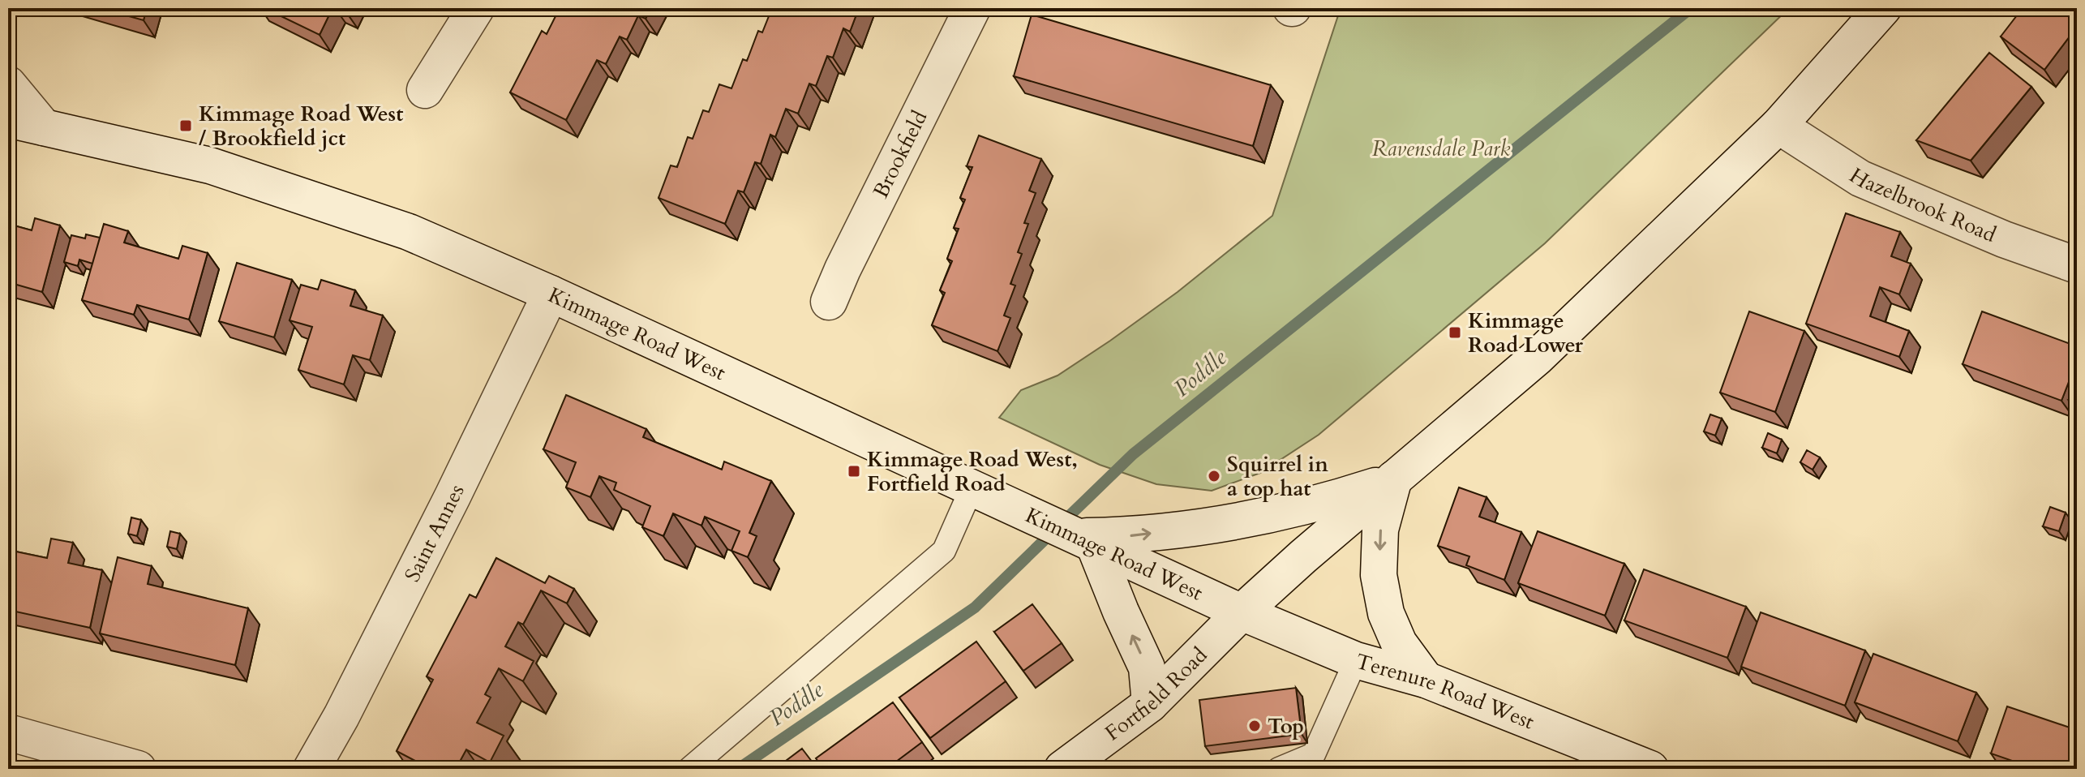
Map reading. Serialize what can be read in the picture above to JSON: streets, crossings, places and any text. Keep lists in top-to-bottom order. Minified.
{"streets":{"main road":["Brookfield","Hazelbrook Road","Kimmage Road West","Saint Annes","Terenure Road West","Fortfield Road"]},"crossings":[["Kimmage Road West","Saint Annes"],["Kimmage Road West","Terenure Road West"],["Kimmage Road West","Fortfield Road"],["Terenure Road West","Fortfield Road"]],"water":["Poddle"],"parks":["Ravensdale Park"],"places":{"transit":["Kimmage Road West / Brookfield jct","Kimmage Road Lower","Kimmage Road West, Fortfield Road"],"other":["Squirrel in a top hat","Top"]}}
